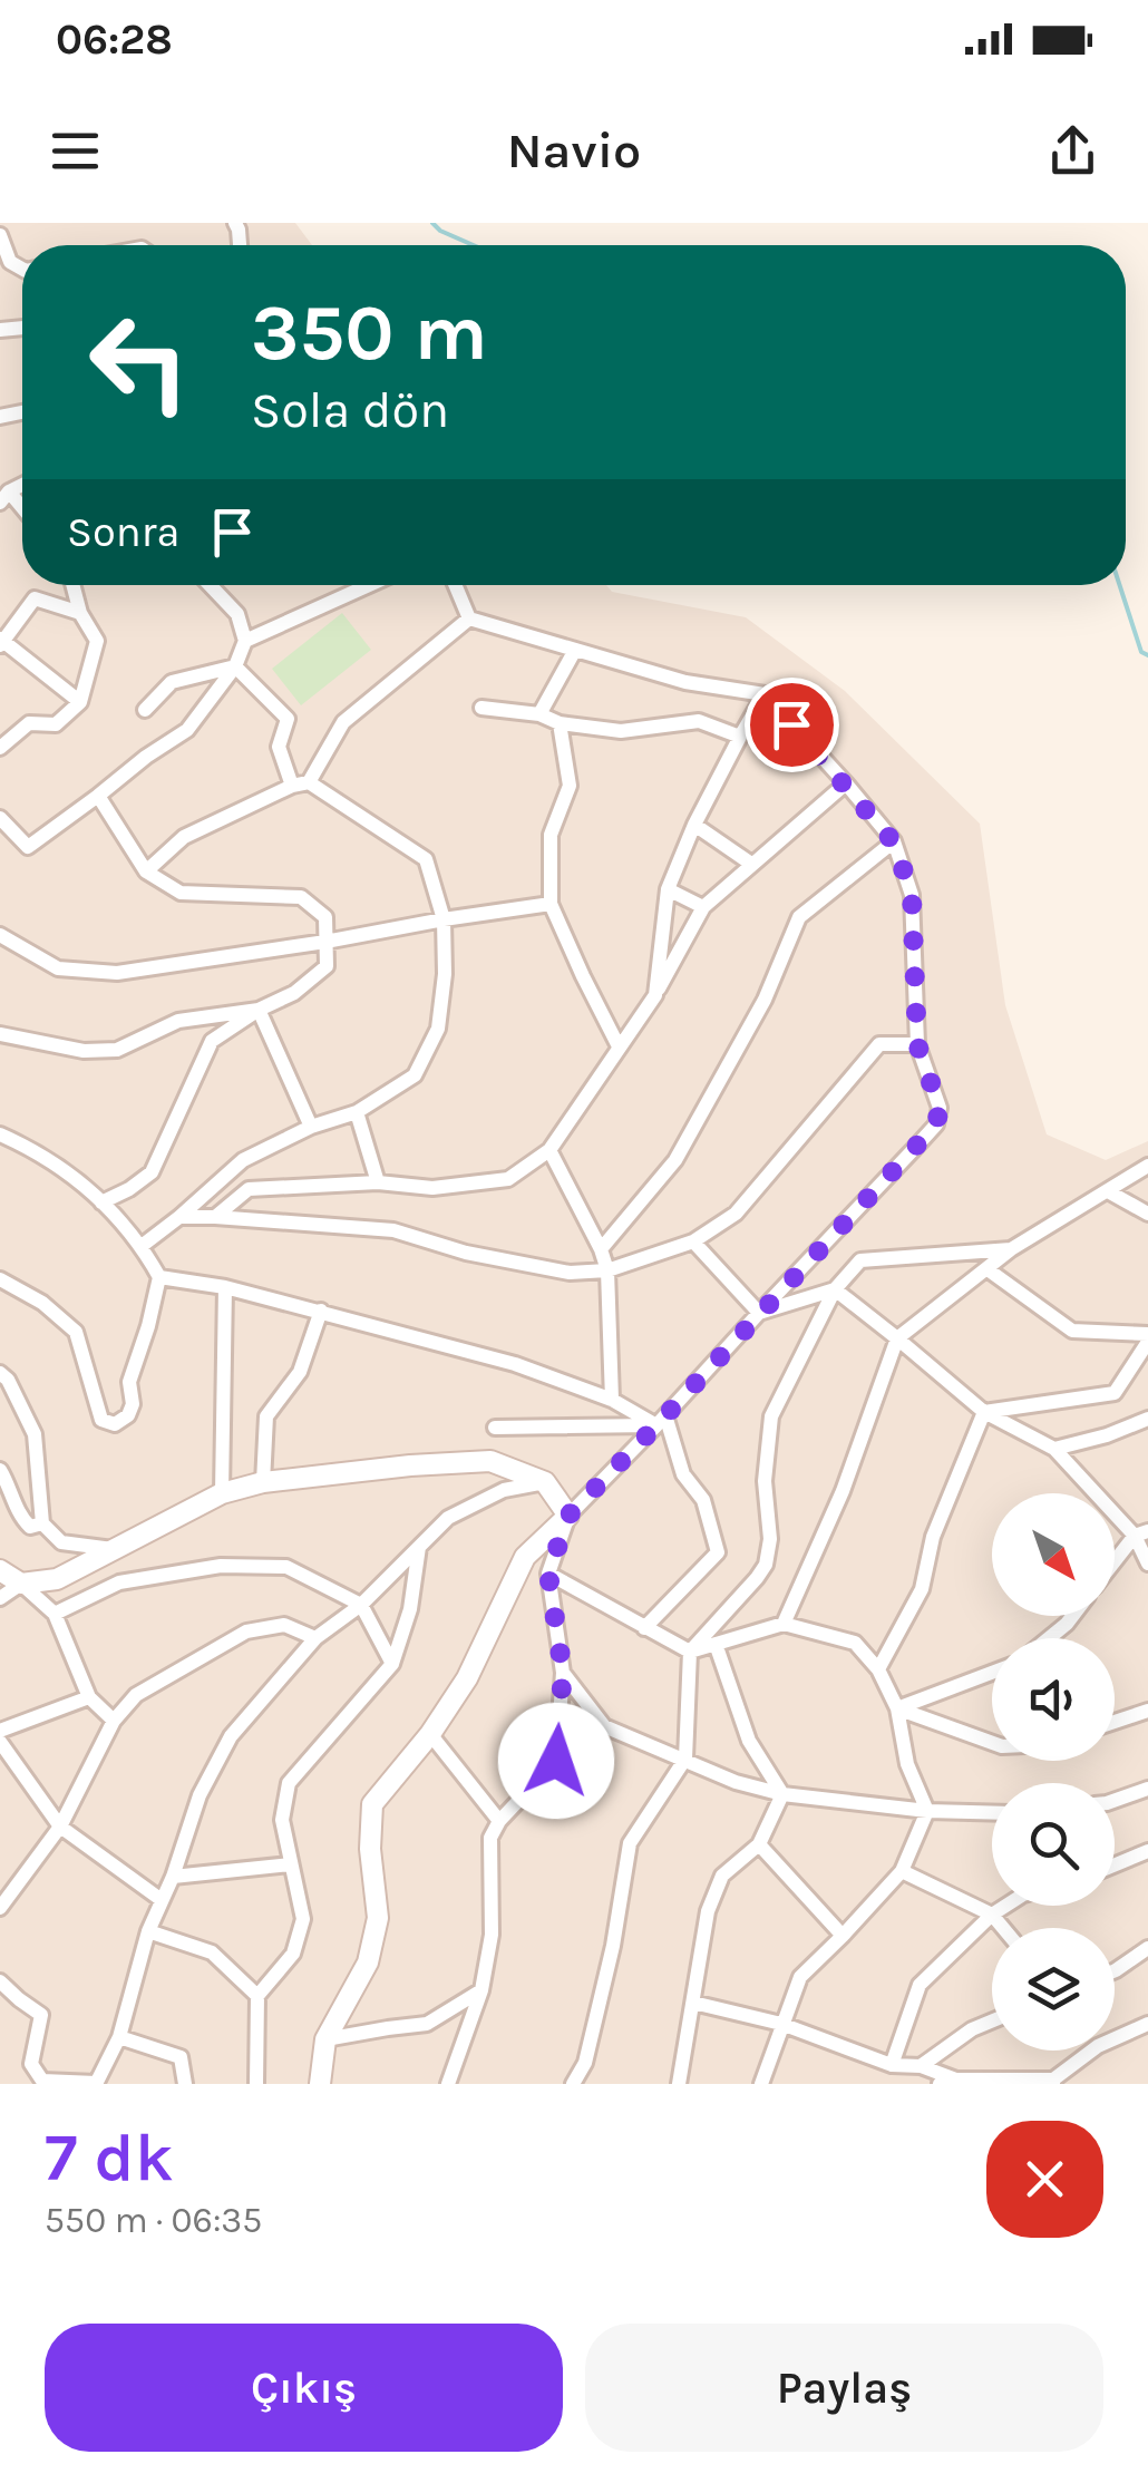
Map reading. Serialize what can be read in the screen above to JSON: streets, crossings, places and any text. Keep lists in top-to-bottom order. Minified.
{"north":"bottom right","page":{"status":"06:28","header":"Navio","turn":["350 m","Sola dön"],"then":"Sonra","heading":["7 dk","550 m · 06:35"],"buttons":["Çıkış","Paylaş"]}}
